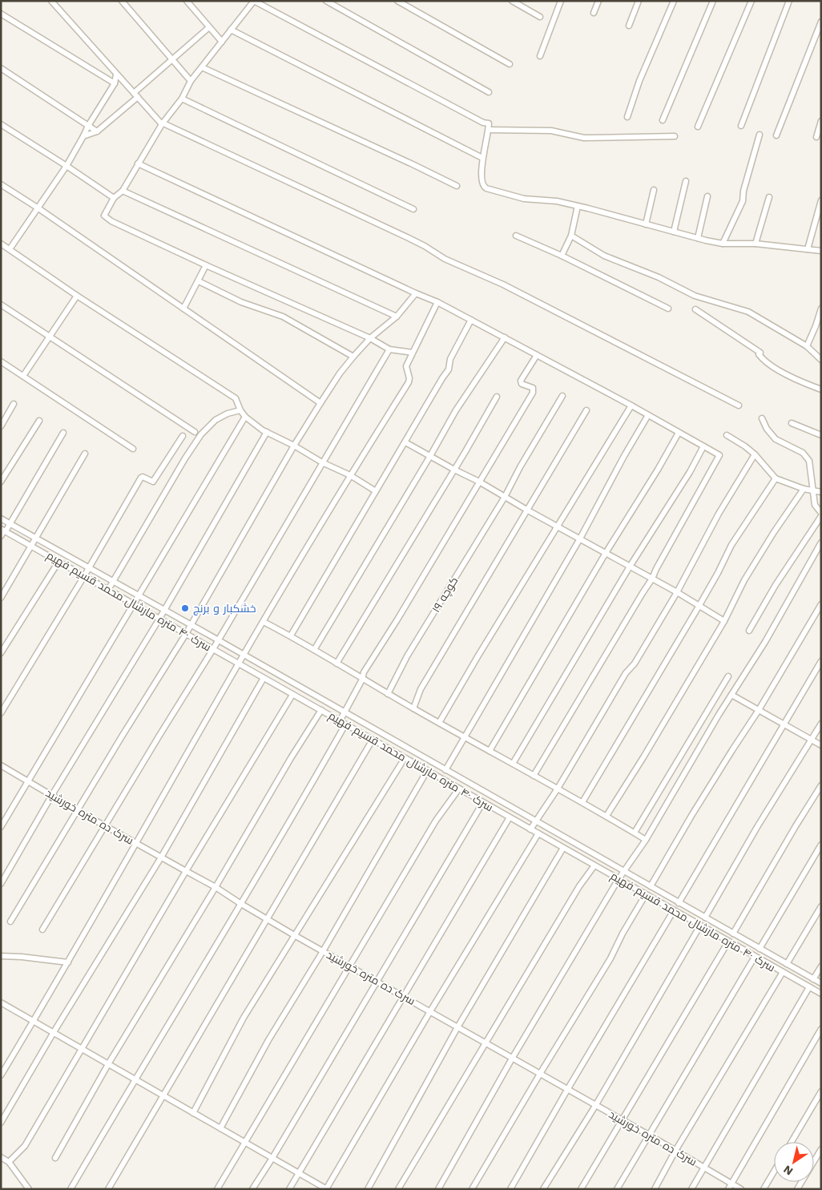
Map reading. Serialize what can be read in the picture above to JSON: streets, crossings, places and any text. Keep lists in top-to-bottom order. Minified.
{"streets":{"street":["کوچه ۱۹","سرک ۴۰ متره مارشال محمد قسیم فهیم","سرک ده متره خورشید"]},"places":["خشکبار و برنج"],"north":"bottom left"}
